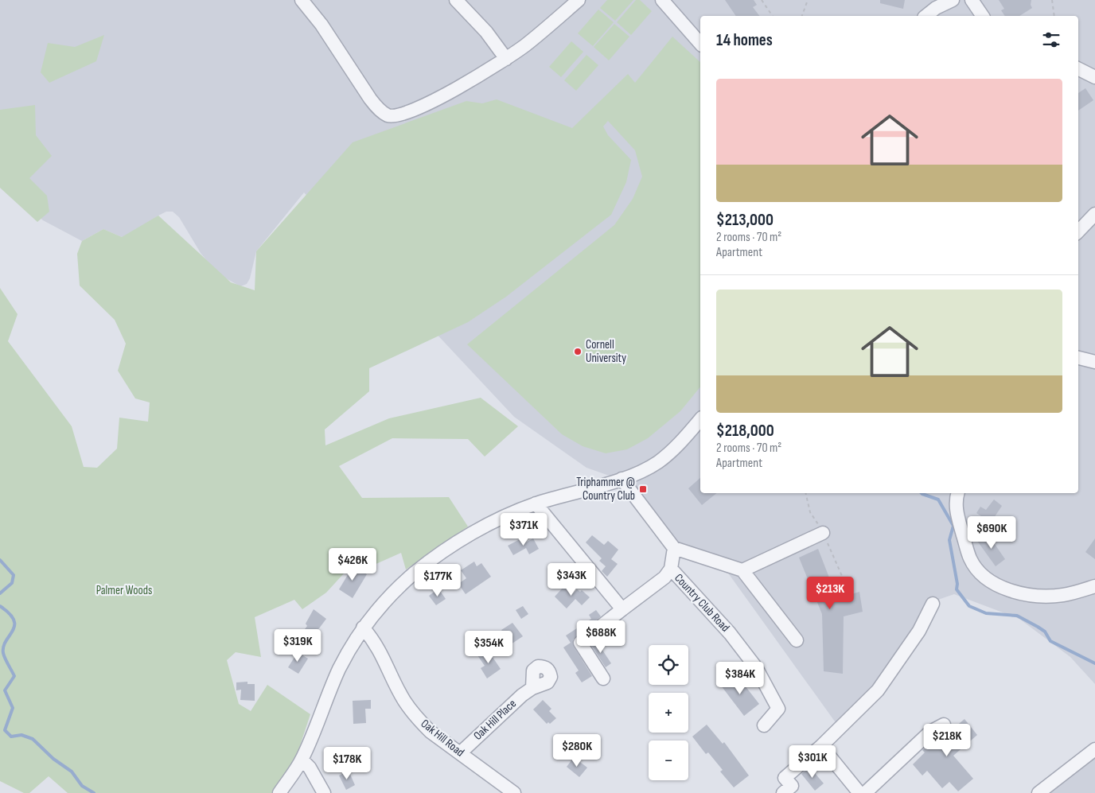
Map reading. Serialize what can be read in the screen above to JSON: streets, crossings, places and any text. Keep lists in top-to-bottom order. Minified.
{"streets":{"street":["Country Club Road","Oak Hill Place","Oak Hill Road"]},"crossings":[["Oak Hill Place","Oak Hill Road"]],"parks":["Palmer Woods"],"places":{"other":["Cornell University"],"transit":["Triphammer @ Country Club"]},"page":{"heading":"14 homes","list":[{"name":"$213,000","note":"2 rooms · 70 m² · Apartment"},{"name":"$218,000","note":"2 rooms · 70 m² · Apartment"}],"price":["$371K","$690K","$426K","$343K","$177K","$213K","$688K","$319K","$354K","$384K","$218K","$280K","$301K","$178K"],"map_buttons":["+","−"]}}
